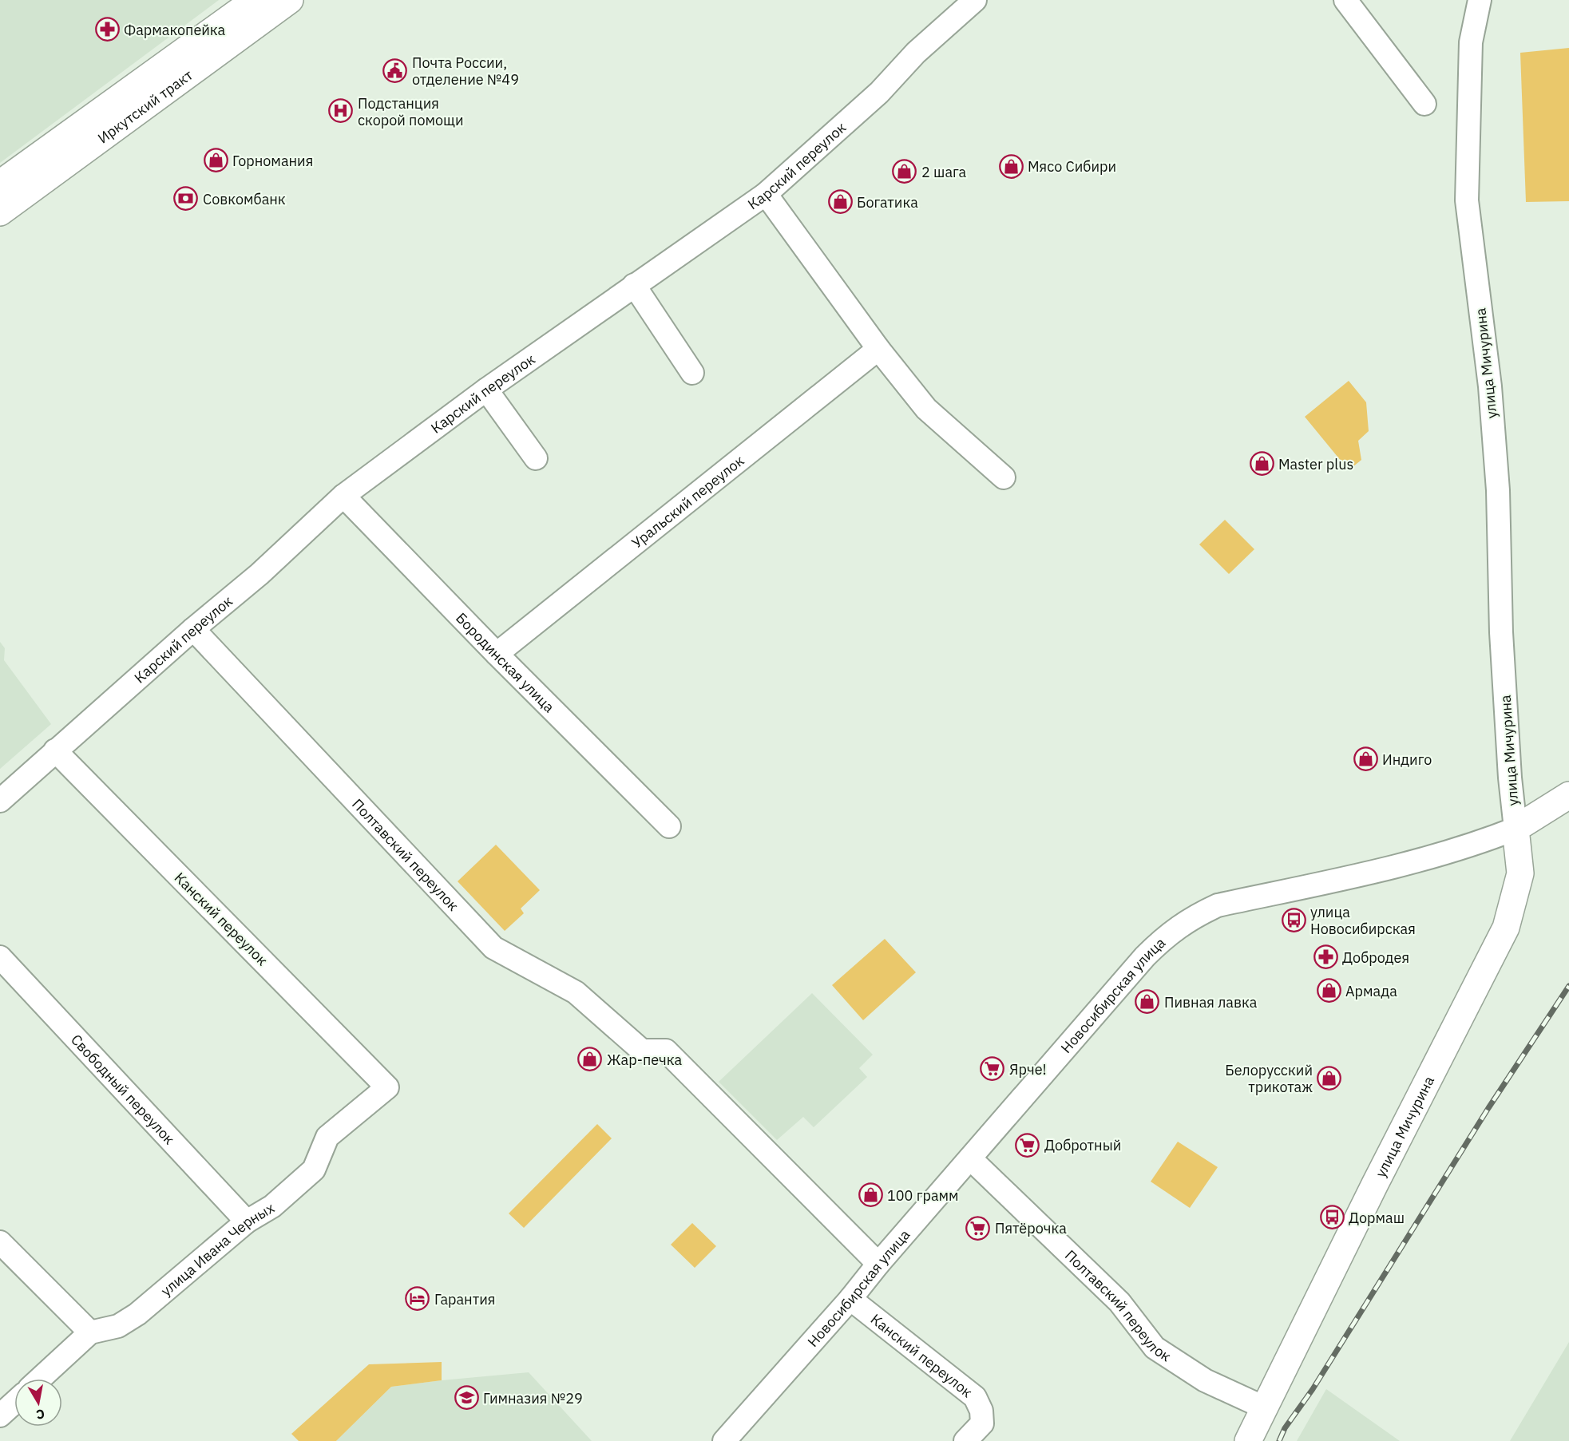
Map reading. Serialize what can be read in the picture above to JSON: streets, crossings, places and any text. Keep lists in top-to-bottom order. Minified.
{"streets":{"main road":["Иркутский тракт","улица Мичурина"],"street":["Карский переулок","Уральский переулок","Бородинская улица","Полтавский переулок","Канский переулок","Новосибирская улица","Свободный переулок","улица Ивана Черных"]},"crossings":[["Карский переулок","Бородинская улица"],["Карский переулок","Полтавский переулок"],["Карский переулок","Канский переулок"],["улица Мичурина","Полтавский переулок"],["улица Мичурина","Новосибирская улица"],["Уральский переулок","Бородинская улица"],["Полтавский переулок","Новосибирская улица"],["Канский переулок","Новосибирская улица"],["Канский переулок","улица Ивана Черных"],["Свободный переулок","улица Ивана Черных"]],"places":{"pharmacy":["Фармакопейка","Добродея"],"public building":["Почта России, отделение №49"],"hospital":["Подстанция скорой помощи"],"shop":["Горномания","Мясо Сибири","2 шага","Богатика","Master plus","Индиго","Армада","Пивная лавка","Жар-печка","Белорусский трикотаж","100 грамм"],"bank":["Совкомбанк"],"bus stop":["улица Новосибирская","Дормаш"],"supermarket":["Ярче!","Добротный","Пятёрочка"],"hotel":["Гарантия"],"school or university":["Гимназия №29"]},"north":"bottom"}
